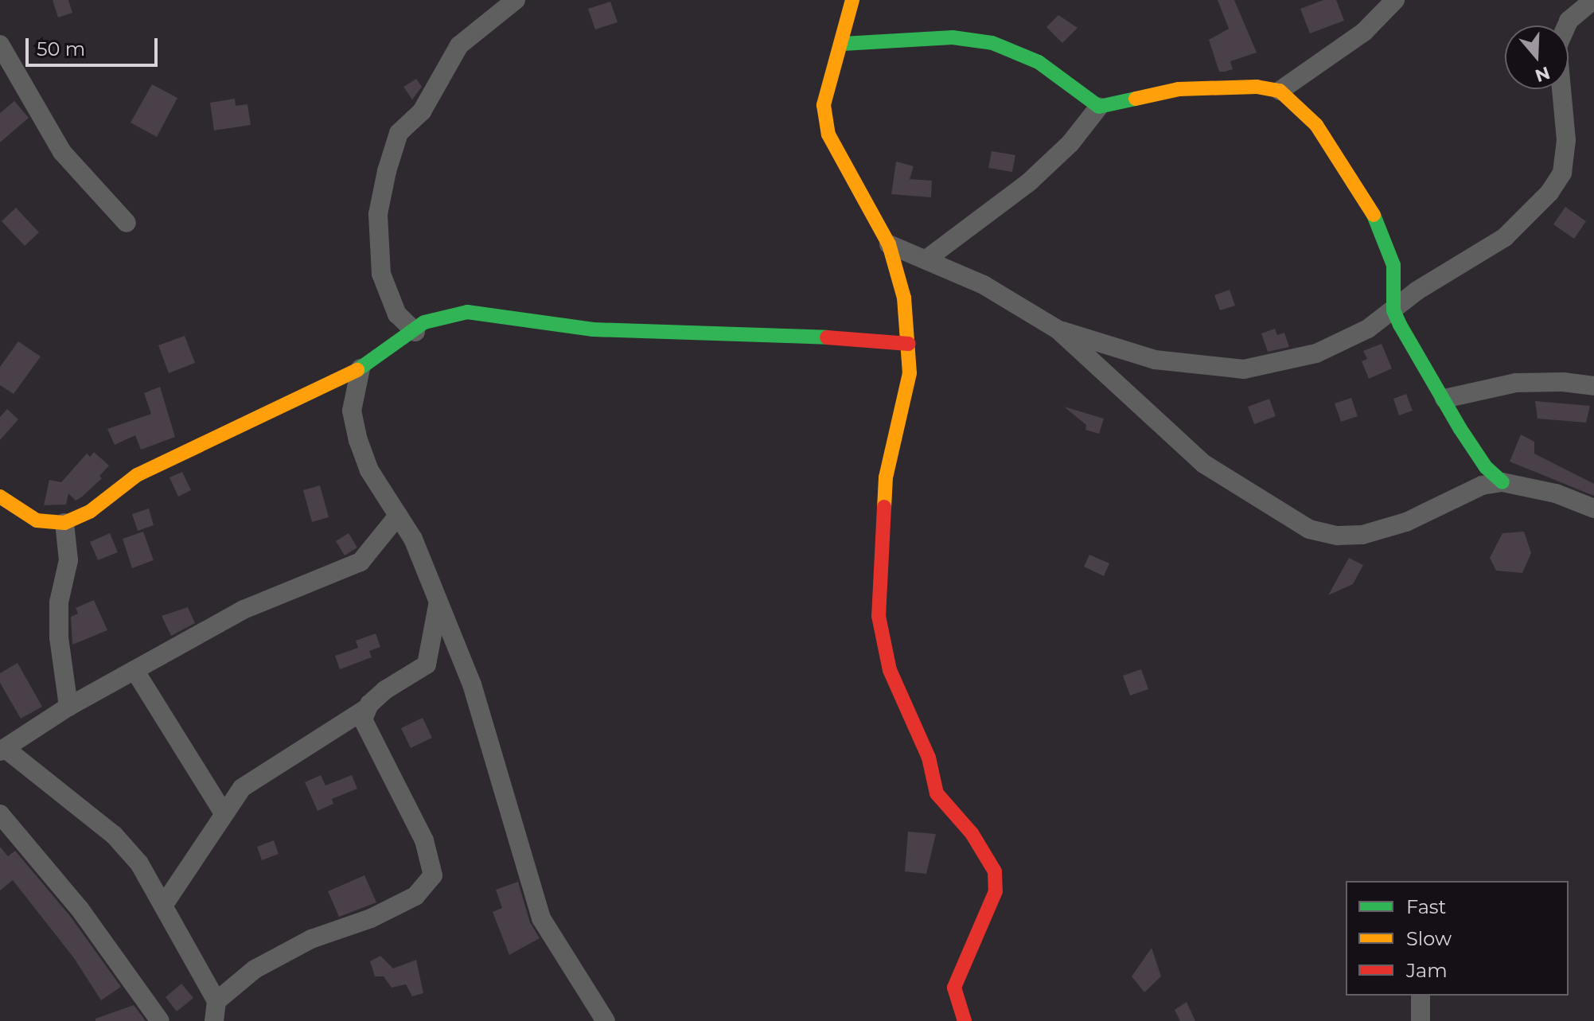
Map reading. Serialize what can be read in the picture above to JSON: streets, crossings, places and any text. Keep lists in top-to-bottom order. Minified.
{"legend":["Fast","Slow","Jam"],"scale_bar":"50 m","north":"bottom"}
